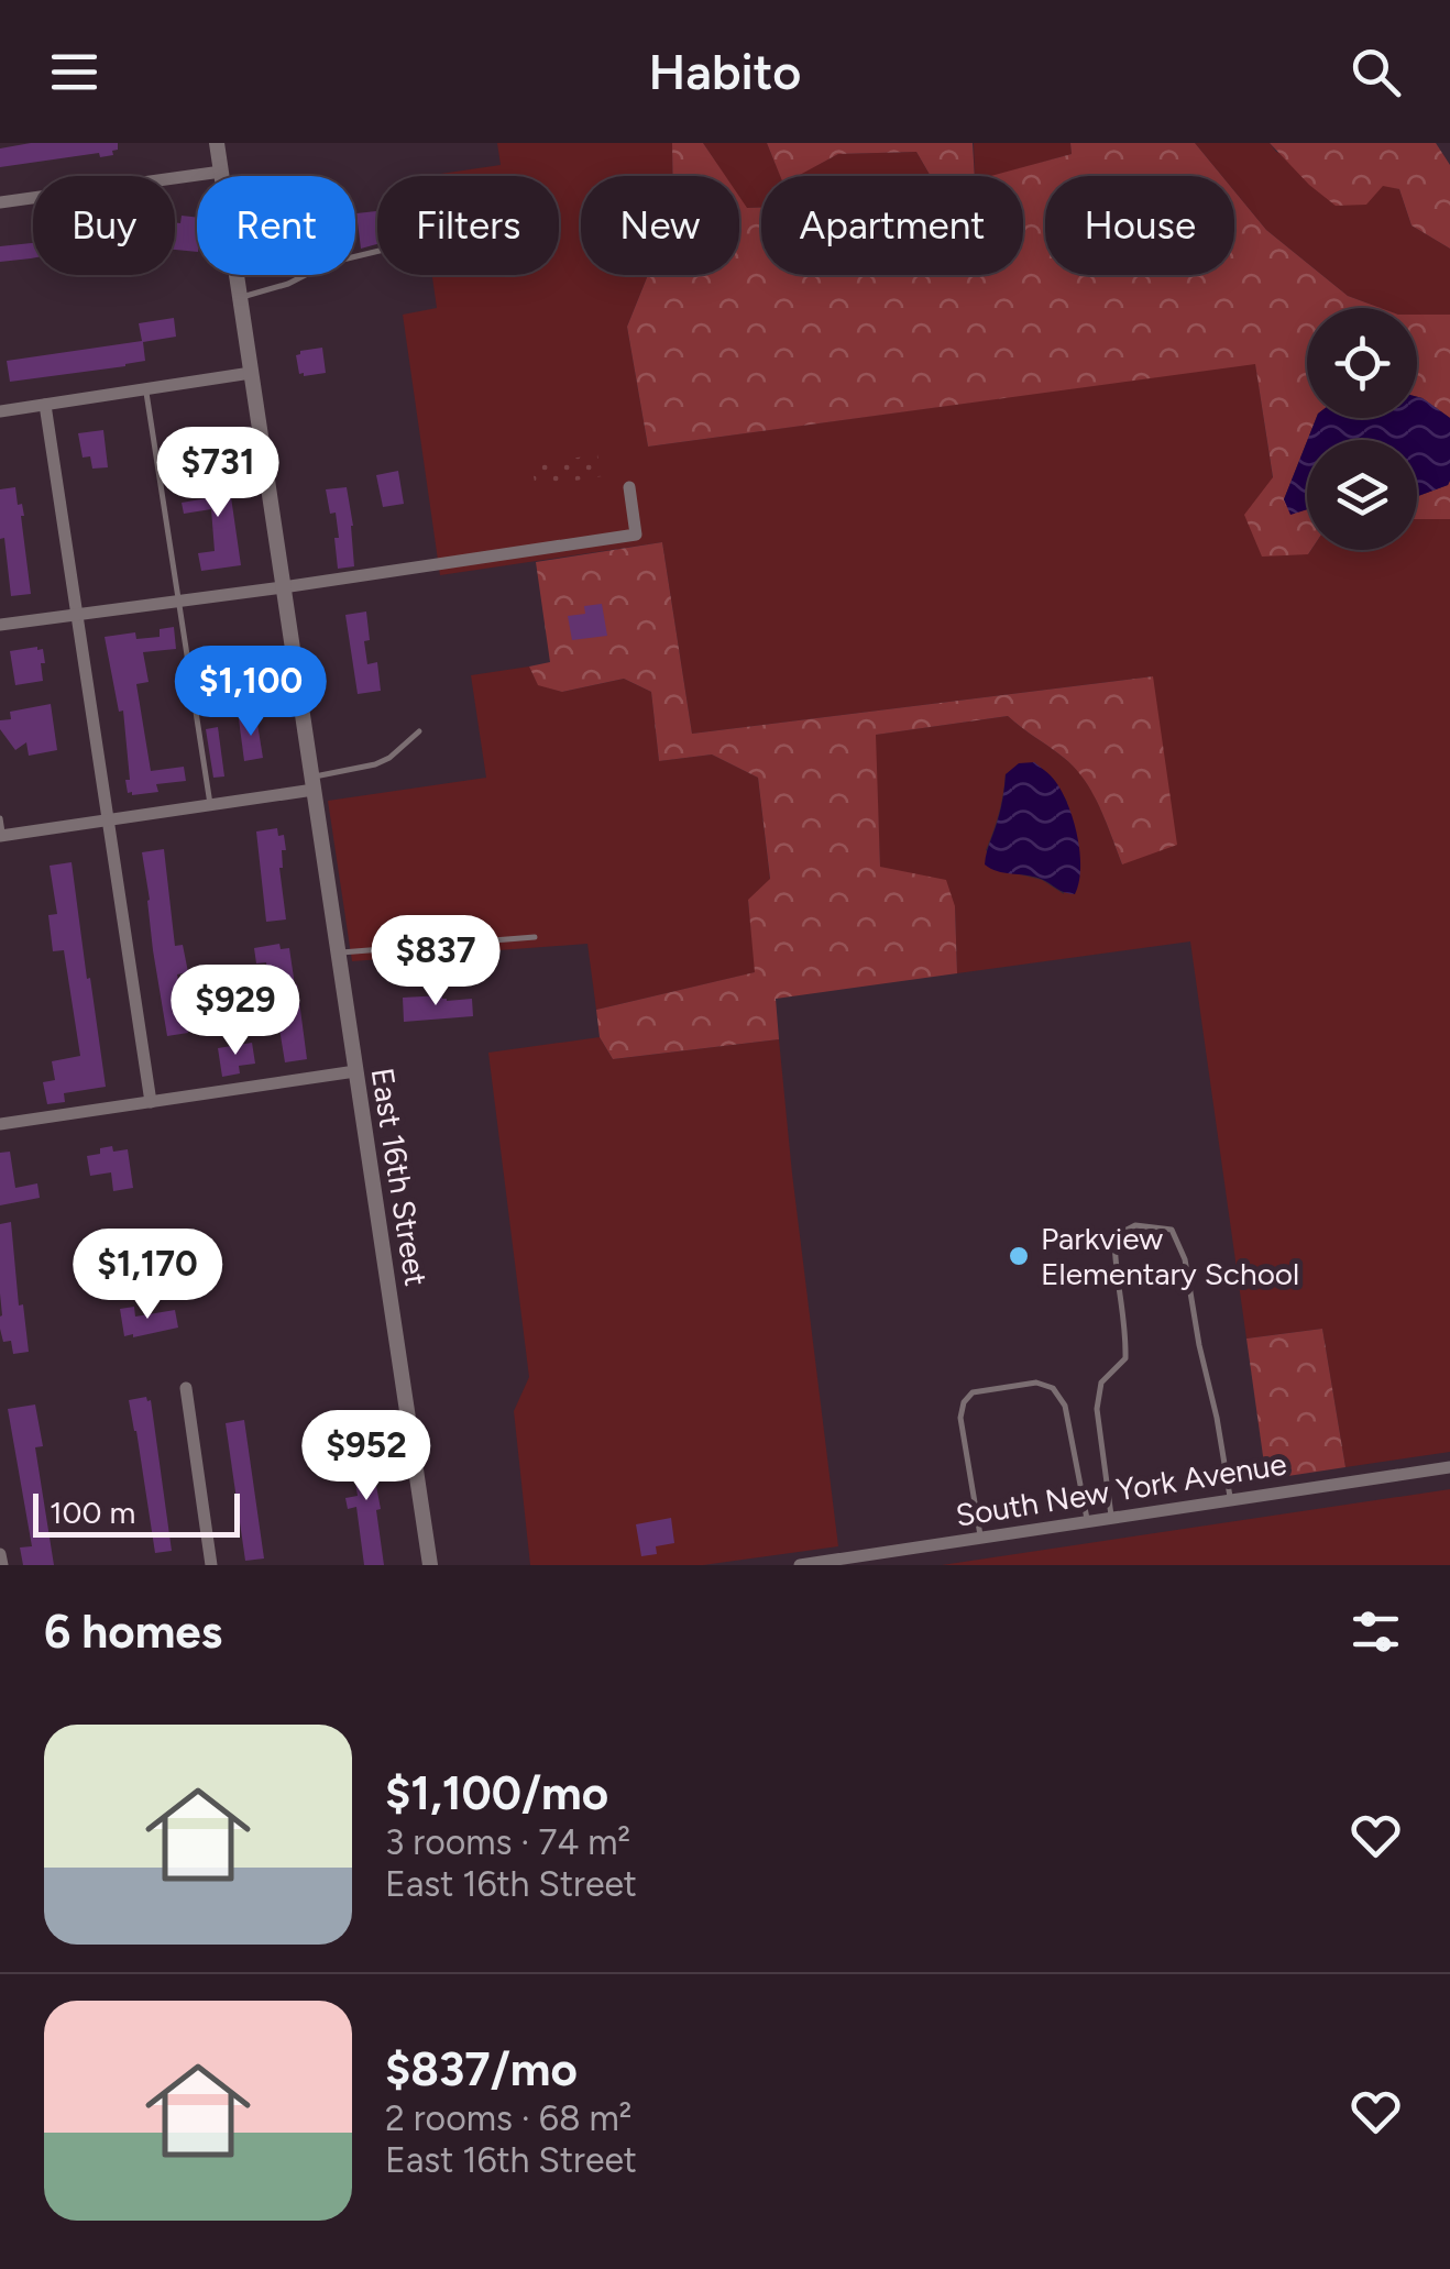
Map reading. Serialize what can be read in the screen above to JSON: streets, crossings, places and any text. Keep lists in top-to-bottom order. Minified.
{"streets":{"street":["East 16th Street","South New York Avenue"]},"places":["Parkview Elementary School"],"scale_bar":"100 m","page":{"header":"Habito","chip":["Buy","Rent","Filters","New","Apartment","House"],"price":["$731","$1,100","$837","$929","$1,170","$952"],"scale":"100 m","heading":"6 homes","list":[{"name":"$1,100/mo","note":"3 rooms · 74 m² · East 16th Street"},{"name":"$837/mo","note":"2 rooms · 68 m² · East 16th Street"}]}}
